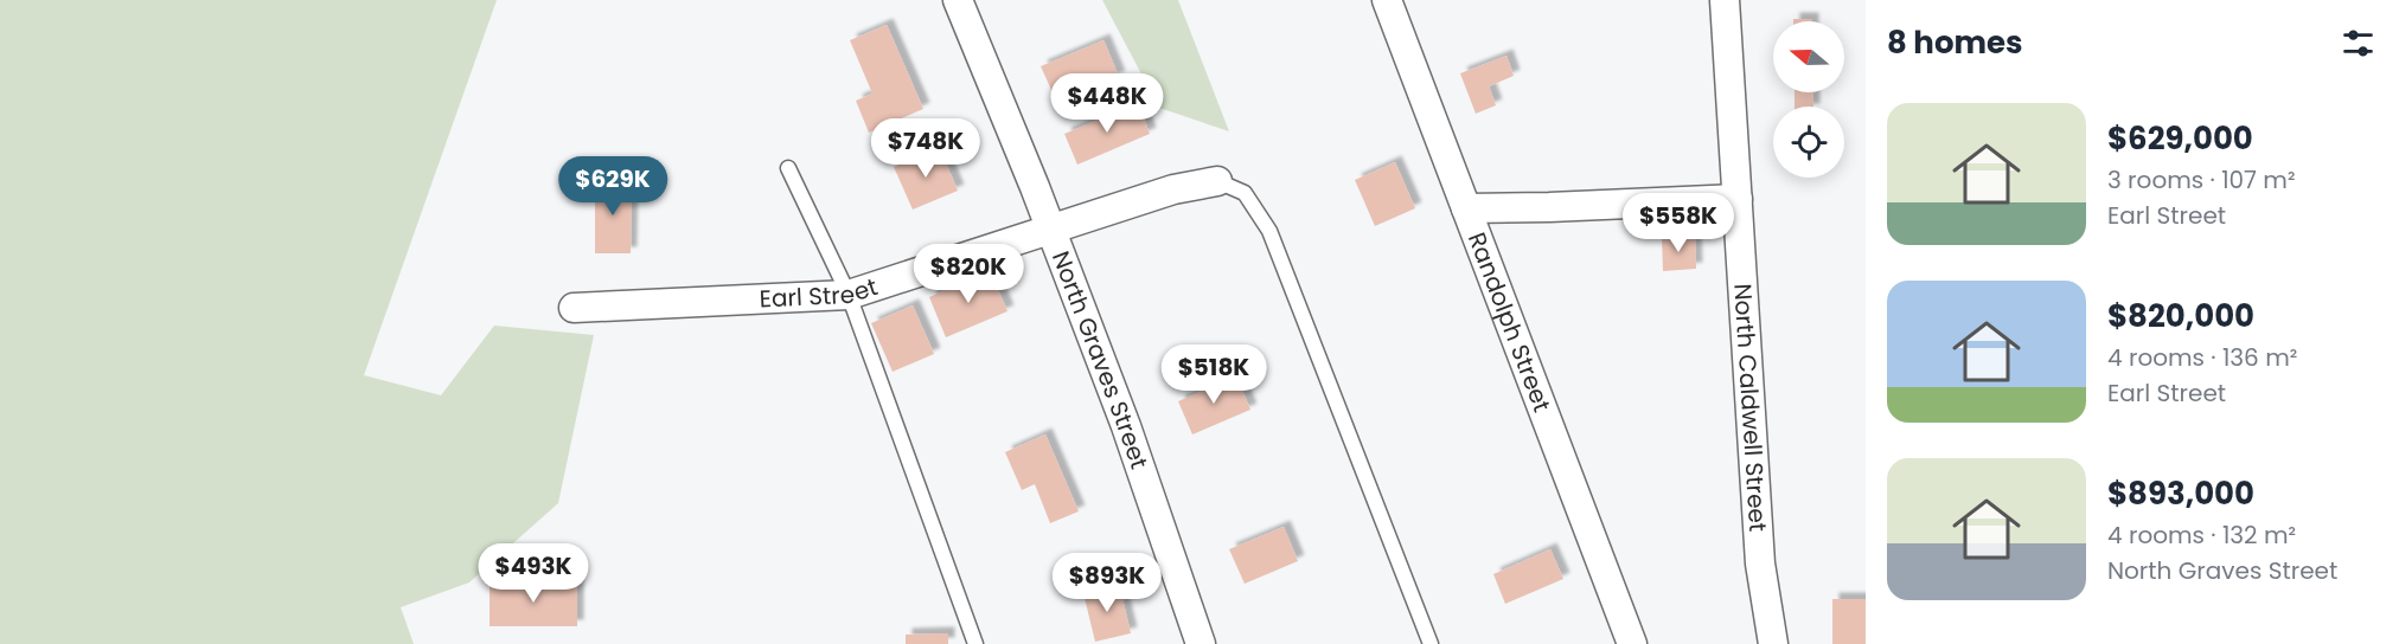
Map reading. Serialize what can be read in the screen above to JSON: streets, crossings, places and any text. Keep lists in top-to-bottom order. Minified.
{"streets":{"street":["Earl Street","Randolph Street","North Graves Street","North Caldwell Street"]},"crossings":[["Earl Street","North Graves Street"]],"north":"left","page":{"heading":"8 homes","price":["$448K","$748K","$629K","$558K","$820K","$518K","$493K","$893K"],"list":[{"name":"$629,000","note":"3 rooms · 107 m² · Earl Street"},{"name":"$820,000","note":"4 rooms · 136 m² · Earl Street"},{"name":"$893,000","note":"4 rooms · 132 m² · North Graves Street"}]}}
